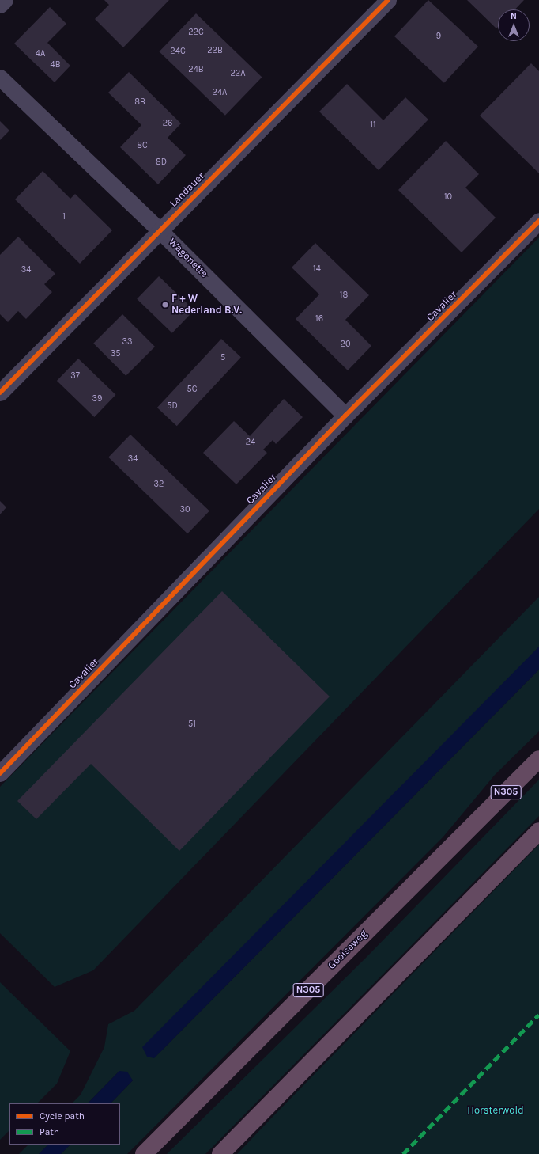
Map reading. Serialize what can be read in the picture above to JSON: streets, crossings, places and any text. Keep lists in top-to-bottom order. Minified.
{"streets":{"highway":["N305","Gooiseweg"],"street":["Landauer","Wagonette","Cavalier"]},"crossings":[["Landauer","Wagonette"],["Wagonette","Cavalier"]],"parks":["Horsterwold"],"places":["F + W Nederland B.V."],"house_numbers":["22C","9","22B","24C","4A","4B","24B","22A","24A","8B","26","11","8C","8D","10","1","14","34","18","16","33","20","35","5","37","5C","39","5D","24","34","32","30","51"],"legend":["Cycle path","Path"],"north":"top"}
